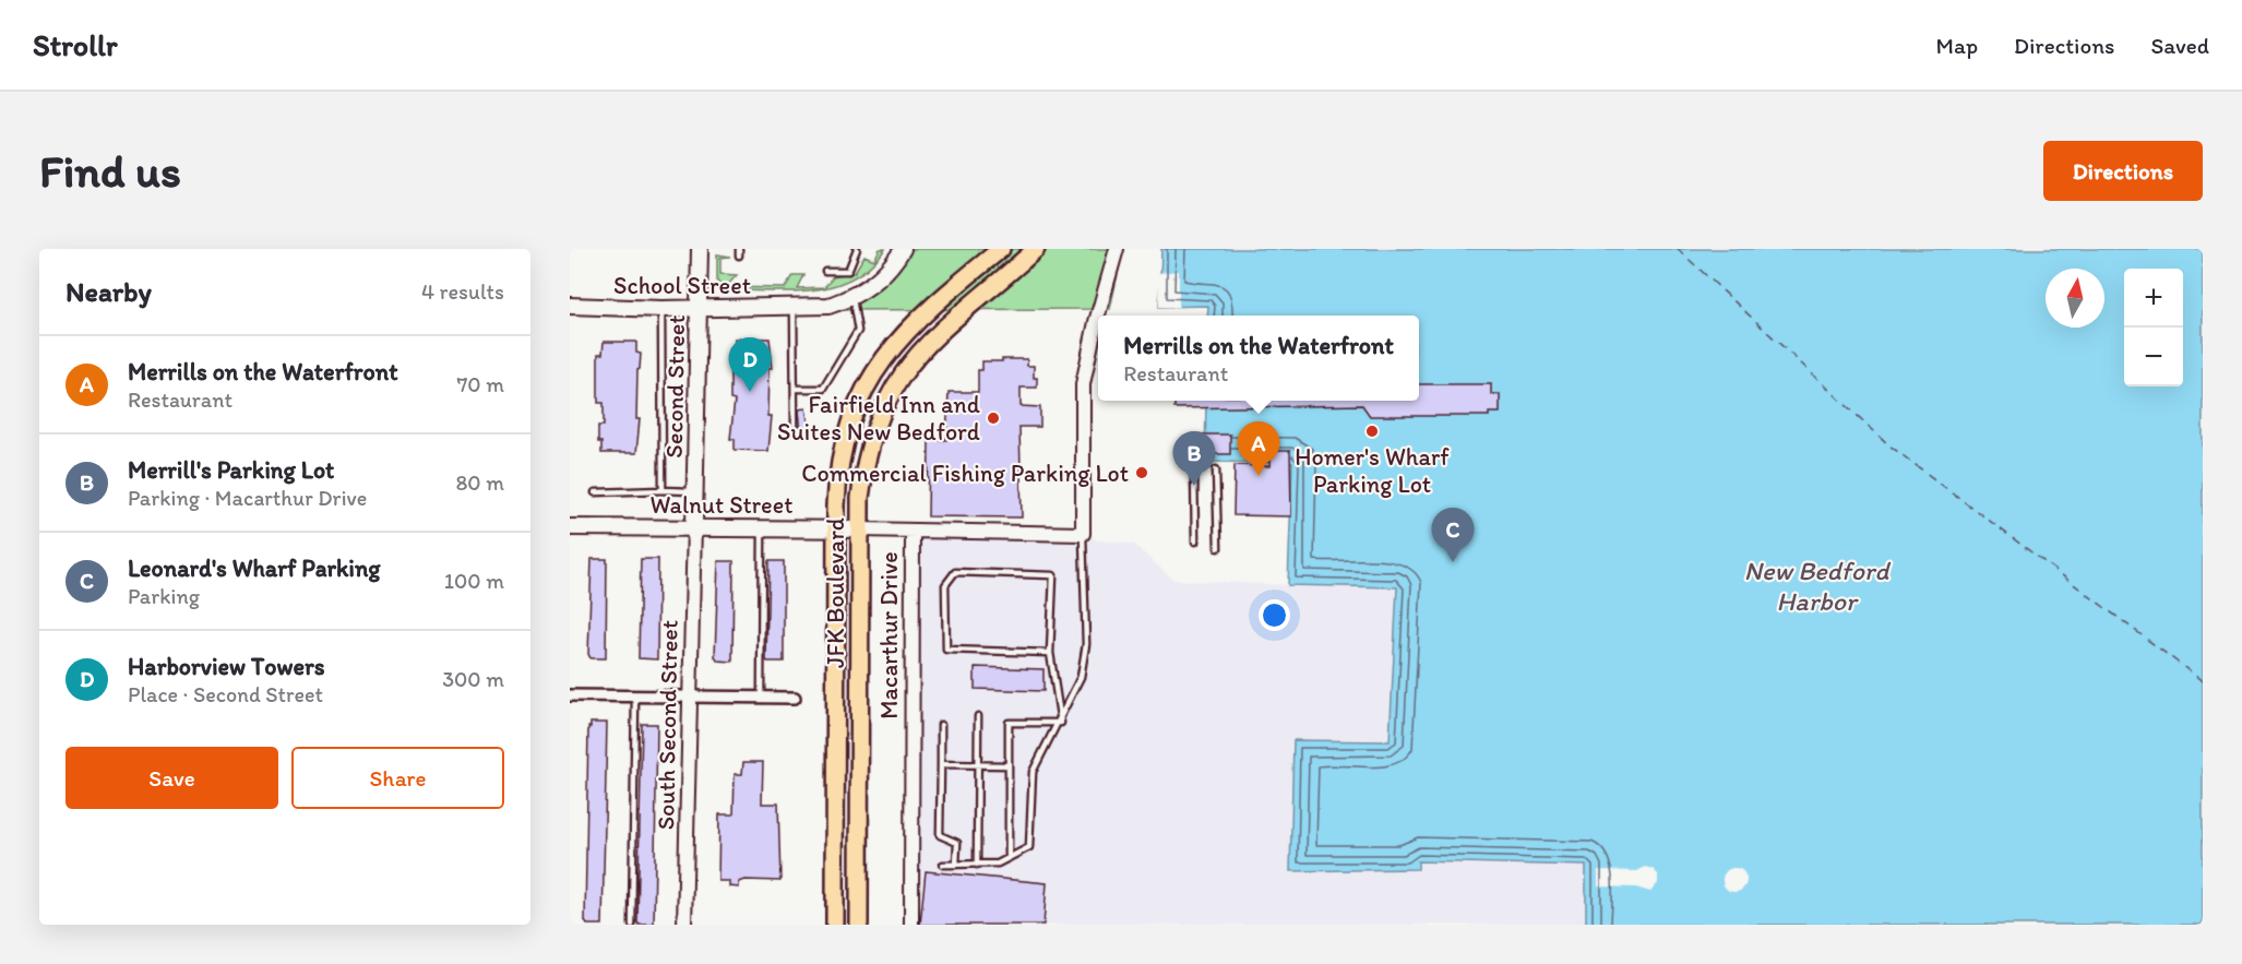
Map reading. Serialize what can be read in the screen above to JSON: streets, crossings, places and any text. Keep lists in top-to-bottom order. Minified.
{"streets":{"main road":["School Street","Second Street","Walnut Street","JFK Boulevard"],"street":["Macarthur Drive","South Second Street"]},"crossings":[["School Street","Second Street"],["Second Street","Walnut Street"],["Second Street","South Second Street"],["Walnut Street","JFK Boulevard"],["Walnut Street","Macarthur Drive"],["Walnut Street","South Second Street"]],"water":["New Bedford Harbor"],"places":["Fairfield Inn and Suites New Bedford","Homer's Wharf Parking Lot","Commercial Fishing Parking Lot"],"north":"top","page":{"header":"Strollr","nav":["Map","Directions","Saved"],"buttons":["Directions",["Save","Share"]],"title":"Find us","heading":["Nearby","4 results"],"map_buttons":["+","−"],"popup":["Merrills on the Waterfront","Restaurant"],"list":[{"mark":"A","name":"Merrills on the Waterfront","note":"Restaurant","value":"70 m"},{"mark":"B","name":"Merrill's Parking Lot","note":"Parking · Macarthur Drive","value":"80 m"},{"mark":"C","name":"Leonard's Wharf Parking","note":"Parking","value":"100 m"},{"mark":"D","name":"Harborview Towers","note":"Place · Second Street","value":"300 m"}],"pins":["D","A","B","C"]}}
